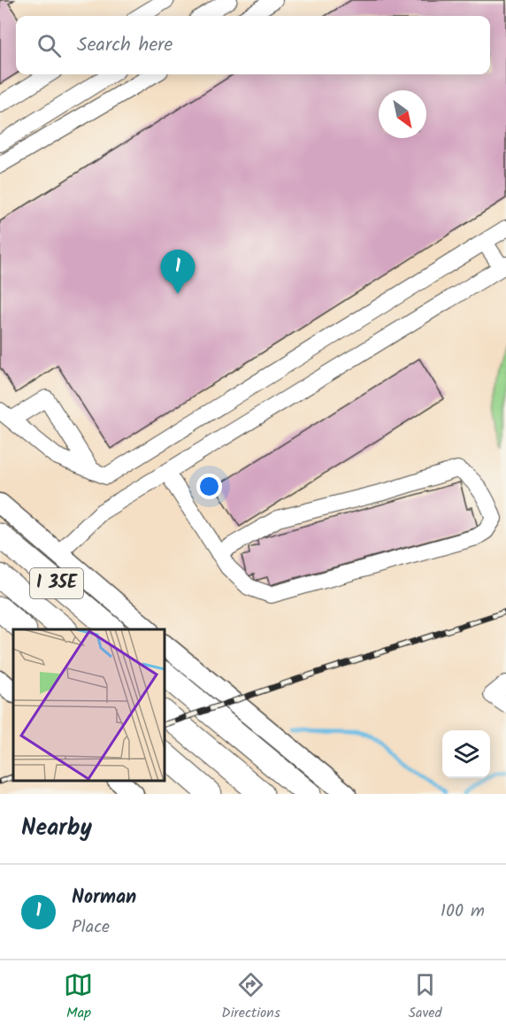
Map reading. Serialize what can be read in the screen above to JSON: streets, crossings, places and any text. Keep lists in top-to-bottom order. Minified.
{"streets":{"highway":["I 35E"]},"north":"bottom right","page":{"search":"Search here","pins":"1","heading":"Nearby","list":[{"mark":"1","name":"Norman","note":"Place","value":"100 m"}],"nav":["Map","Directions","Saved"]}}
